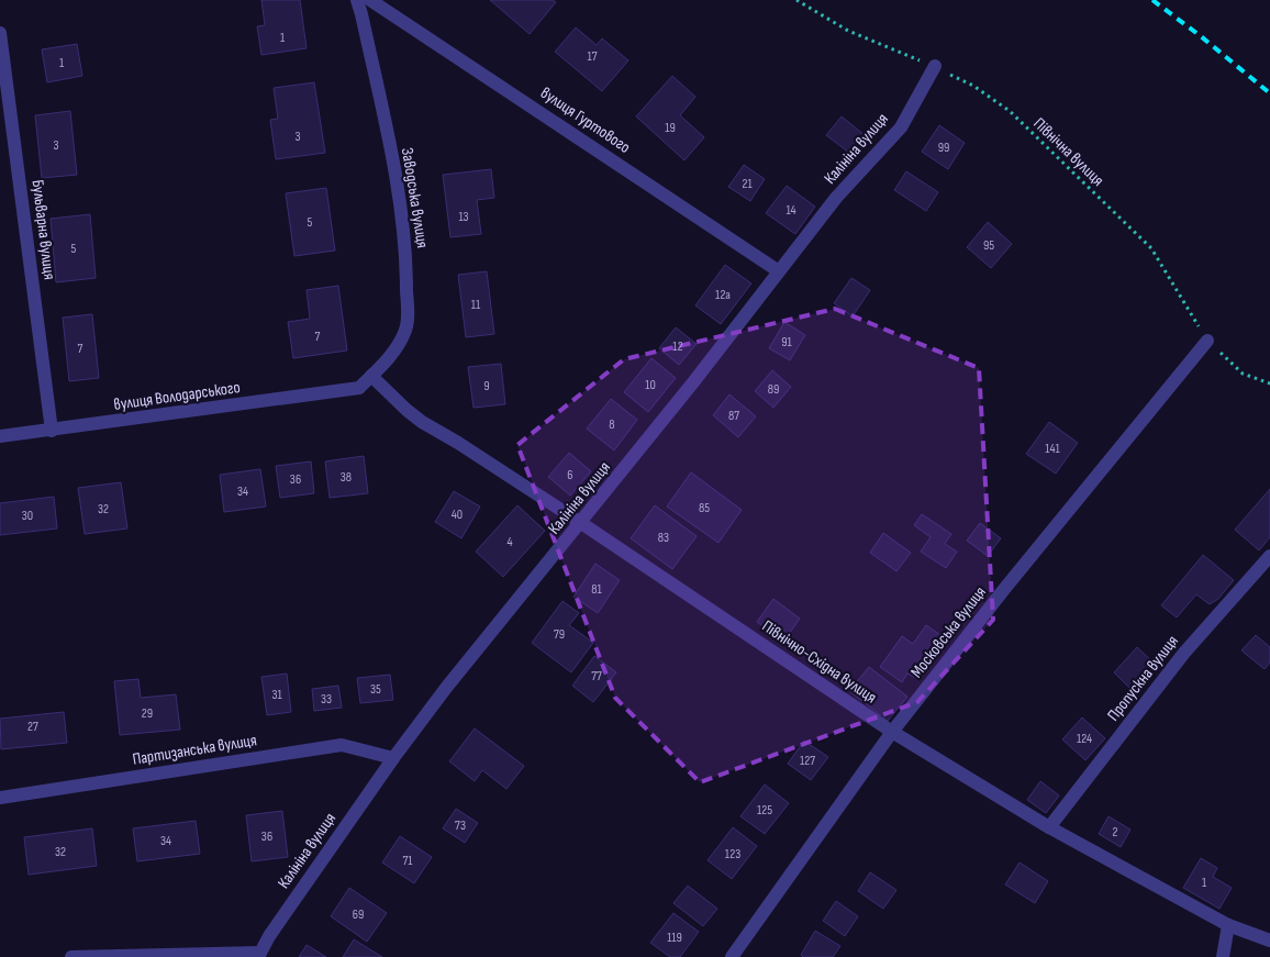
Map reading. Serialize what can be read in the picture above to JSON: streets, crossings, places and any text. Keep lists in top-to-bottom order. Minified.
{"streets":{"street":["вулиця Гуртового","Калініна вулиця","Заводська вулиця","Бульварна вулиця","вулиця Володарського","Московська вулиця","Північно-Східна вулиця","Пропускна вулиця","Партизанська вулиця"],"path":["Північна вулиця"]},"crossings":[["вулиця Гуртового","Калініна вулиця"],["Калініна вулиця","Північна вулиця"],["Калініна вулиця","Північно-Східна вулиця"],["Калініна вулиця","Партизанська вулиця"],["Північна вулиця","Московська вулиця"],["Заводська вулиця","вулиця Володарського"],["Заводська вулиця","Північно-Східна вулиця"],["Бульварна вулиця","вулиця Володарського"],["Московська вулиця","Північно-Східна вулиця"],["Північно-Східна вулиця","Пропускна вулиця"]],"house_numbers":["1","17","1","19","3","3","99","21","14","13","5","95","5","12а","11","7","91","12","7","10","9","89","87","8","141","6","38","36","34","85","32","40","30","83","4","81","79","77","35","31","33","29","27","124","127","125","73","2","36","34","32","123","71","1","69","119"]}
